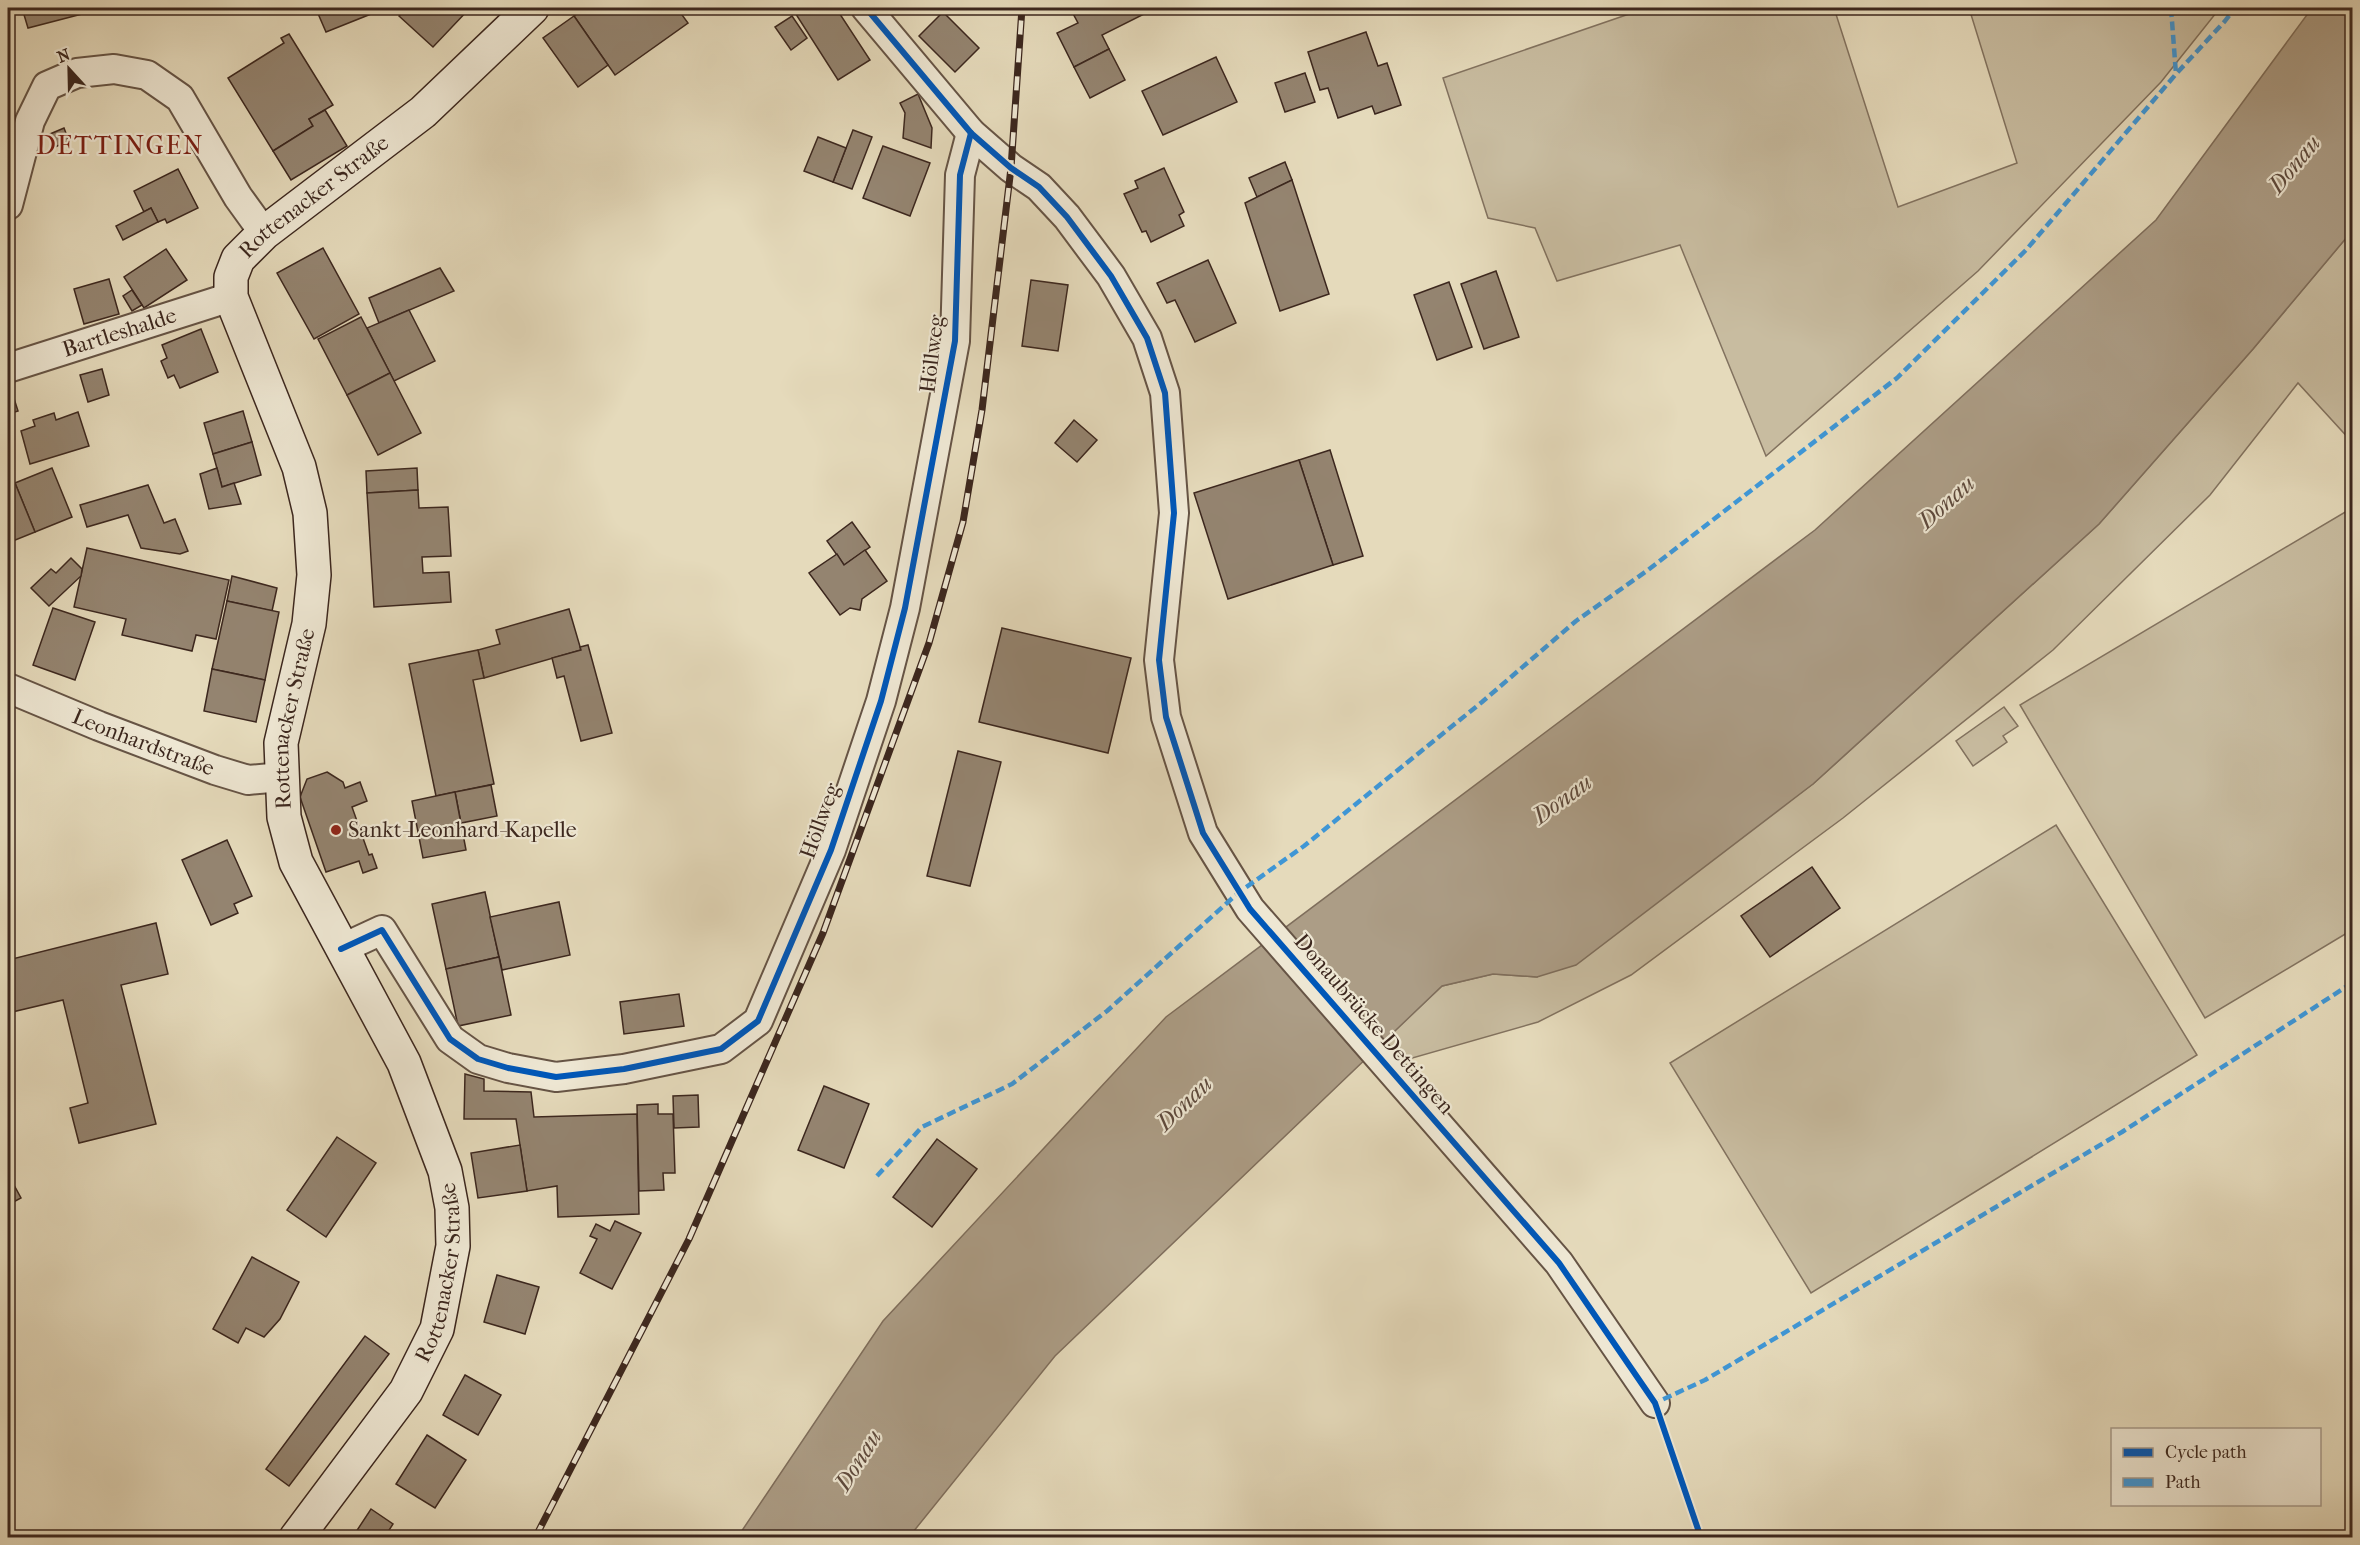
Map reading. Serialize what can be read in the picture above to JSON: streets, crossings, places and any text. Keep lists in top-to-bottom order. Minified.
{"streets":{"main road":["Rottenacker Straße"],"street":["Bartleshalde","Höllweg","Leonhardstraße","Donaubrücke Dettingen"]},"crossings":[["Rottenacker Straße","Bartleshalde"],["Rottenacker Straße","Höllweg"],["Rottenacker Straße","Leonhardstraße"],["Höllweg","Donaubrücke Dettingen"]],"districts":["DETTINGEN"],"water":["Donau"],"places":["Sankt-Leonhard-Kapelle"],"legend":["Cycle path","Path"],"north":"top"}
